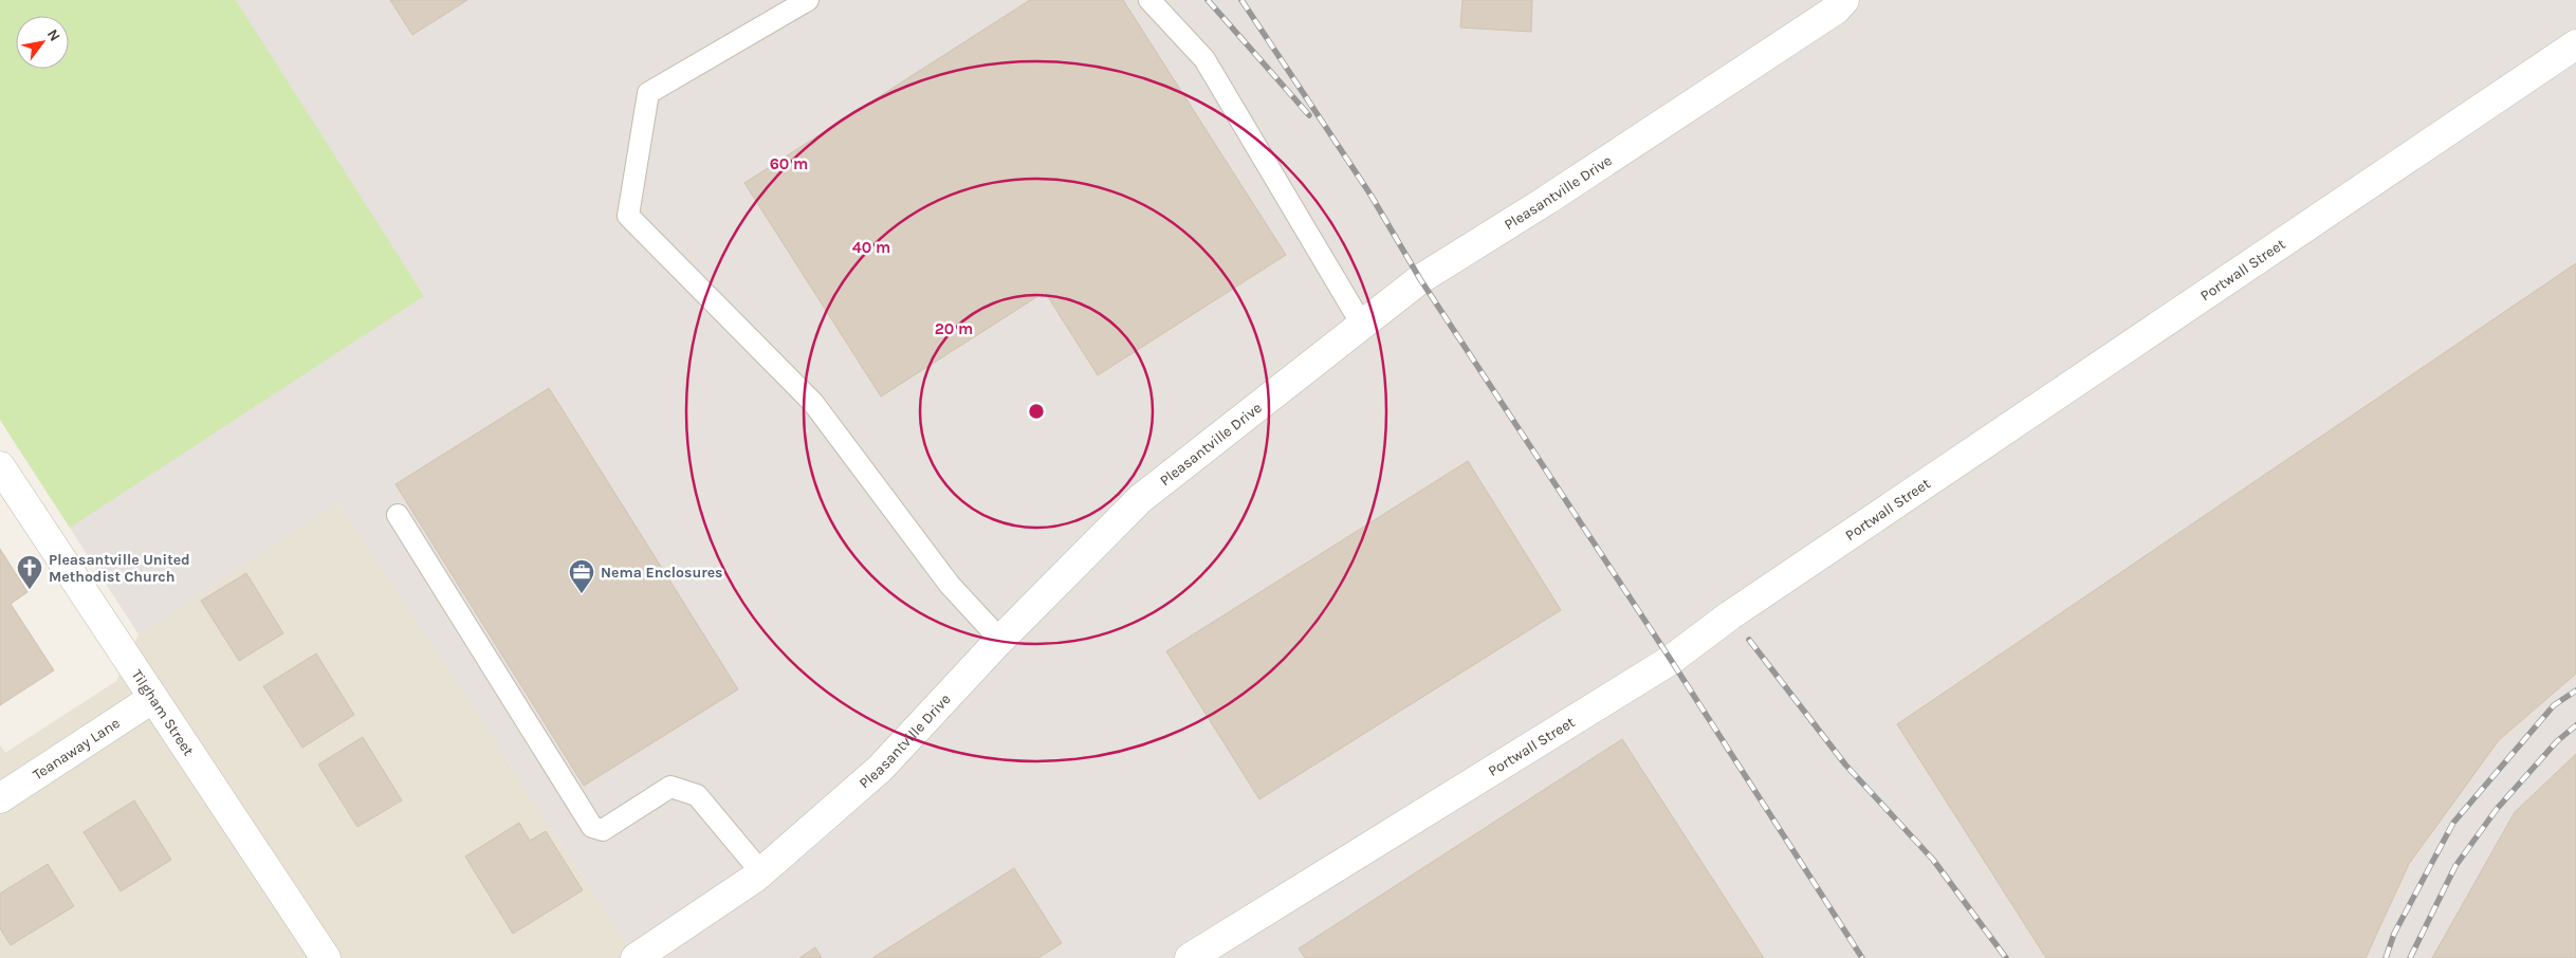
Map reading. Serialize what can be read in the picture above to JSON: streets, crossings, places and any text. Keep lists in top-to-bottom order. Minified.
{"streets":{"street":["Pleasantville Drive","Portwall Street","Tilgham Street","Teanaway Lane"]},"crossings":[["Tilgham Street","Teanaway Lane"]],"places":{"church":["Pleasantville United Methodist Church"],"office":["Nema Enclosures"]},"north":"top right","rings":["60 m","40 m","20 m"]}
